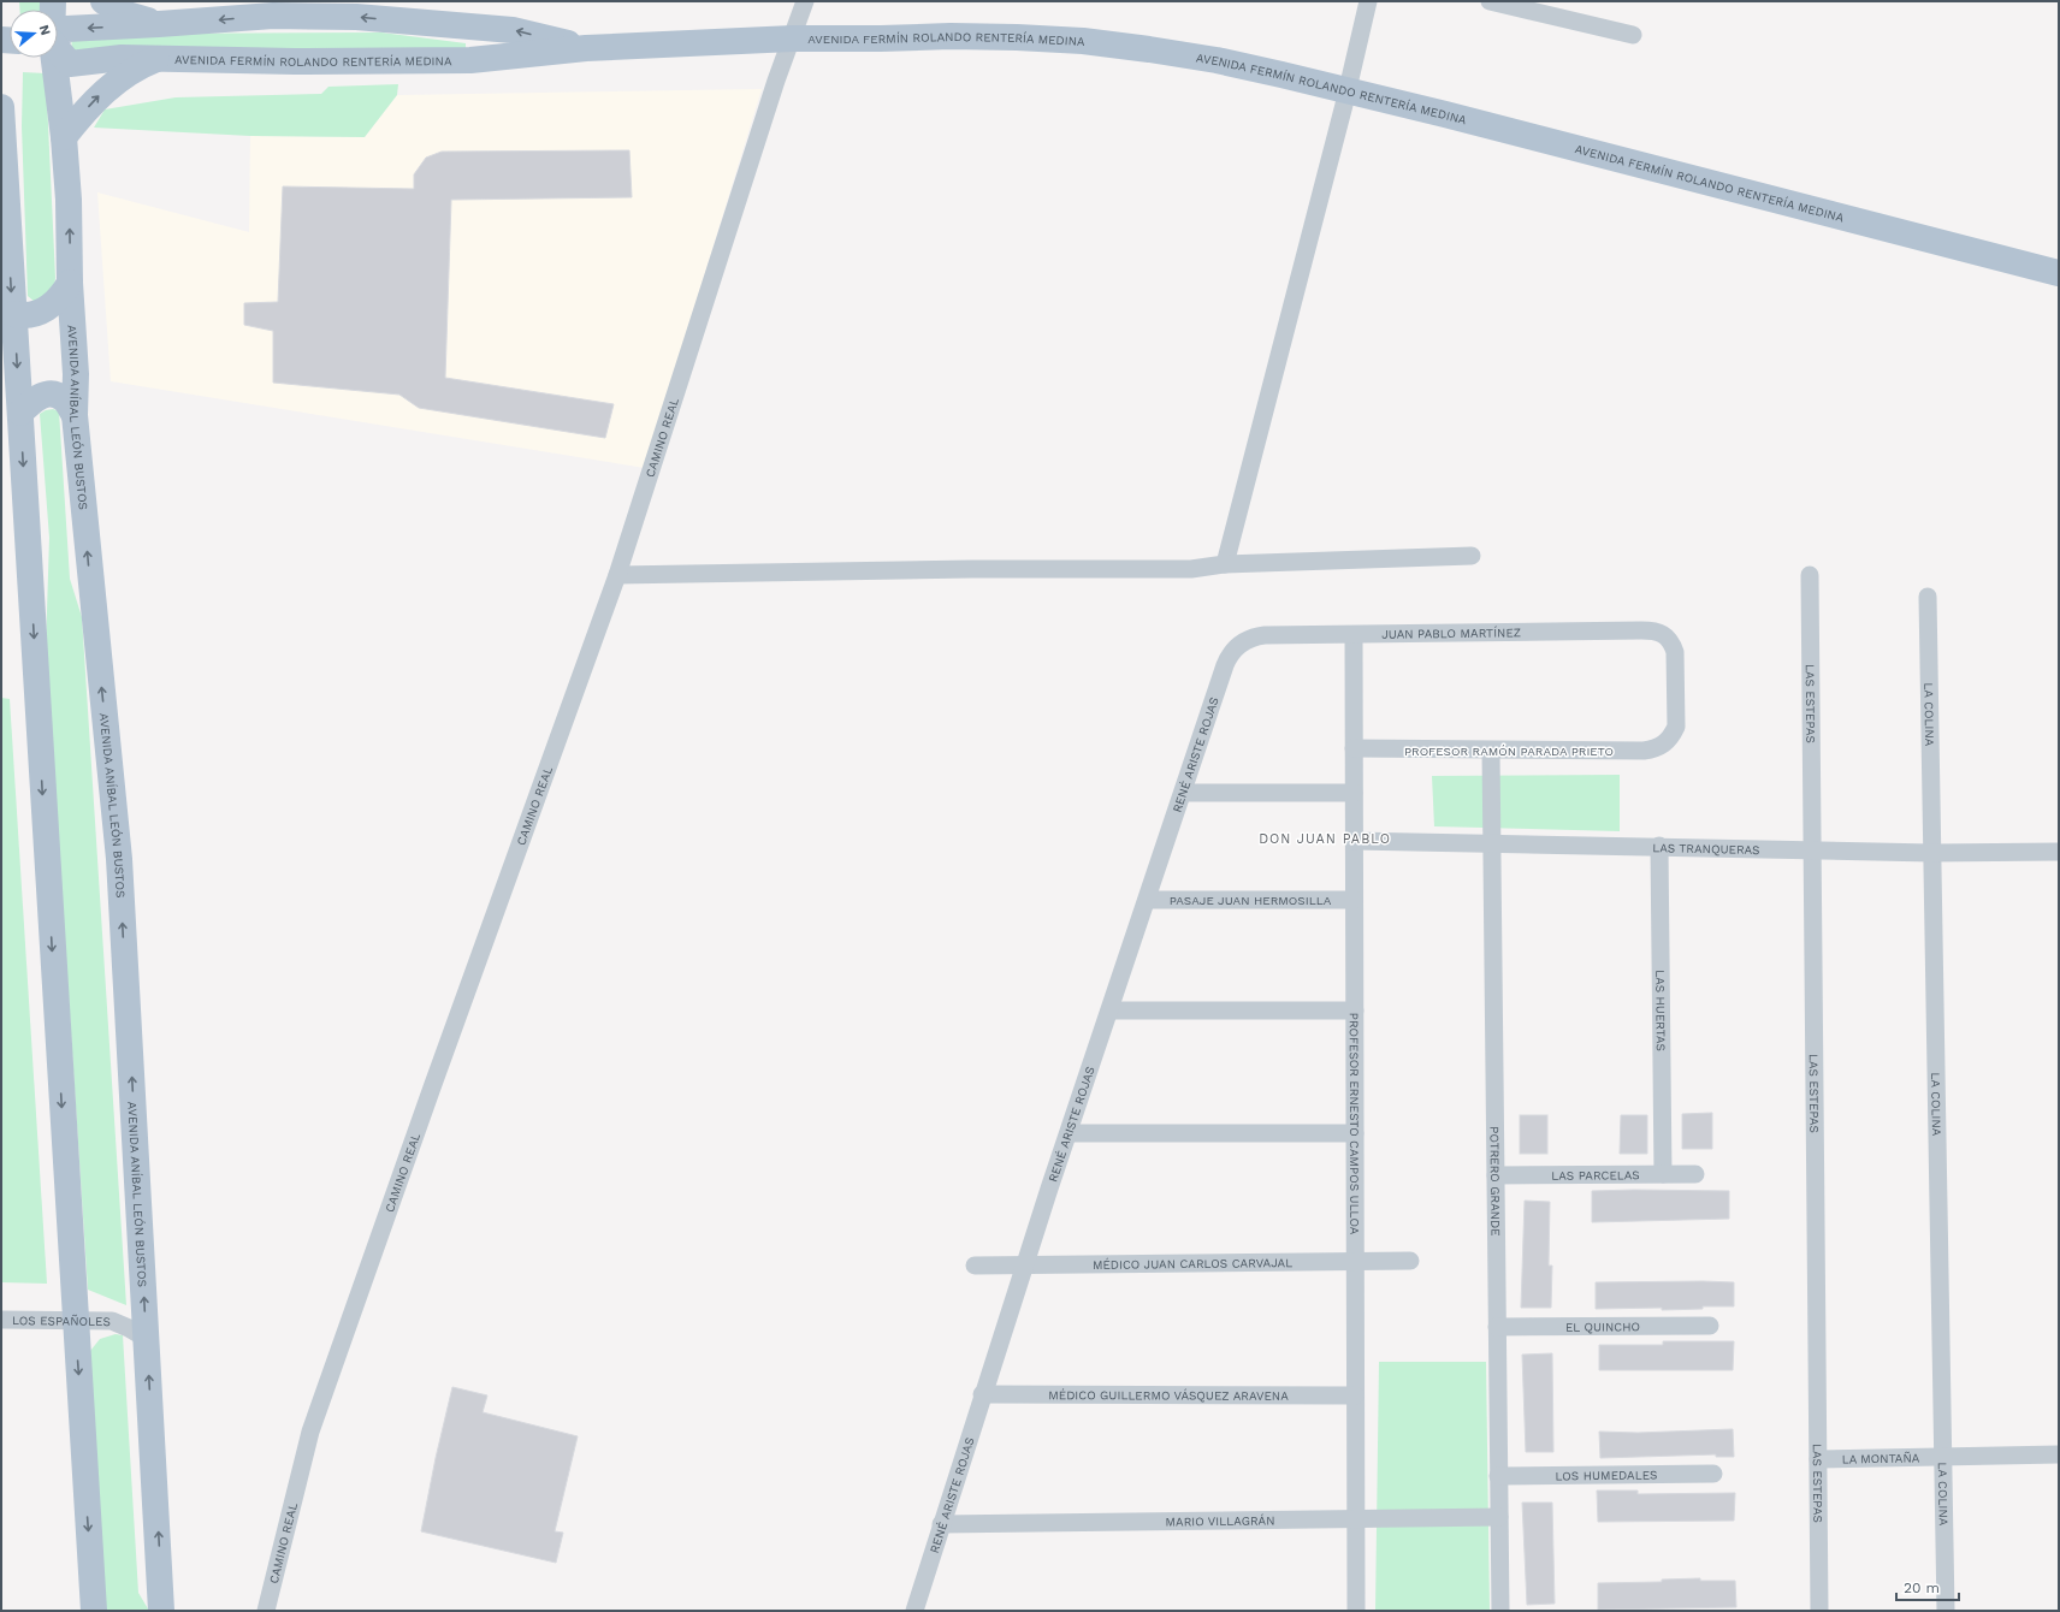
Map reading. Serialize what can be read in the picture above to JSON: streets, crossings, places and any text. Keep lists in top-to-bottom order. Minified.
{"streets":{"main road":["AVENIDA FERMÍN ROLANDO RENTERÍA MEDINA","AVENIDA ANÍBAL LEÓN BUSTOS"],"street":["CAMINO REAL","JUAN PABLO MARTÍNEZ","LAS ESTEPAS","LA COLINA","PROFESOR RAMÓN PARADA PRIETO","RENÉ ARISTE ROJAS","LAS TRANQUERAS","PASAJE JUAN HERMOSILLA","LAS HUERTAS","PROFESOR ERNESTO CAMPOS ULLOA","LAS PARCELAS","POTRERO GRANDE","MÉDICO JUAN CARLOS CARVAJAL","LOS ESPAÑOLES","EL QUINCHO","MÉDICO GUILLERMO VÁSQUEZ ARAVENA","LA MONTAÑA","LOS HUMEDALES","MARIO VILLAGRÁN"]},"crossings":[["AVENIDA FERMÍN ROLANDO RENTERÍA MEDINA","CAMINO REAL"],["AVENIDA ANÍBAL LEÓN BUSTOS","LOS ESPAÑOLES"],["JUAN PABLO MARTÍNEZ","PROFESOR RAMÓN PARADA PRIETO"],["JUAN PABLO MARTÍNEZ","RENÉ ARISTE ROJAS"],["JUAN PABLO MARTÍNEZ","PROFESOR ERNESTO CAMPOS ULLOA"],["LAS ESTEPAS","LAS TRANQUERAS"],["LAS ESTEPAS","LA MONTAÑA"],["LA COLINA","LAS TRANQUERAS"],["LA COLINA","LA MONTAÑA"],["PROFESOR RAMÓN PARADA PRIETO","PROFESOR ERNESTO CAMPOS ULLOA"],["PROFESOR RAMÓN PARADA PRIETO","POTRERO GRANDE"],["RENÉ ARISTE ROJAS","PASAJE JUAN HERMOSILLA"],["RENÉ ARISTE ROJAS","MÉDICO JUAN CARLOS CARVAJAL"],["RENÉ ARISTE ROJAS","MÉDICO GUILLERMO VÁSQUEZ ARAVENA"],["RENÉ ARISTE ROJAS","MARIO VILLAGRÁN"],["LAS TRANQUERAS","LAS HUERTAS"],["LAS TRANQUERAS","PROFESOR ERNESTO CAMPOS ULLOA"],["LAS TRANQUERAS","POTRERO GRANDE"],["PASAJE JUAN HERMOSILLA","PROFESOR ERNESTO CAMPOS ULLOA"],["LAS HUERTAS","LAS PARCELAS"],["PROFESOR ERNESTO CAMPOS ULLOA","MÉDICO JUAN CARLOS CARVAJAL"],["PROFESOR ERNESTO CAMPOS ULLOA","MÉDICO GUILLERMO VÁSQUEZ ARAVENA"],["PROFESOR ERNESTO CAMPOS ULLOA","MARIO VILLAGRÁN"],["LAS PARCELAS","POTRERO GRANDE"],["POTRERO GRANDE","EL QUINCHO"],["POTRERO GRANDE","LOS HUMEDALES"],["POTRERO GRANDE","MARIO VILLAGRÁN"]],"districts":["DON JUAN PABLO"],"scale_bar":"20 m","north":"right"}
